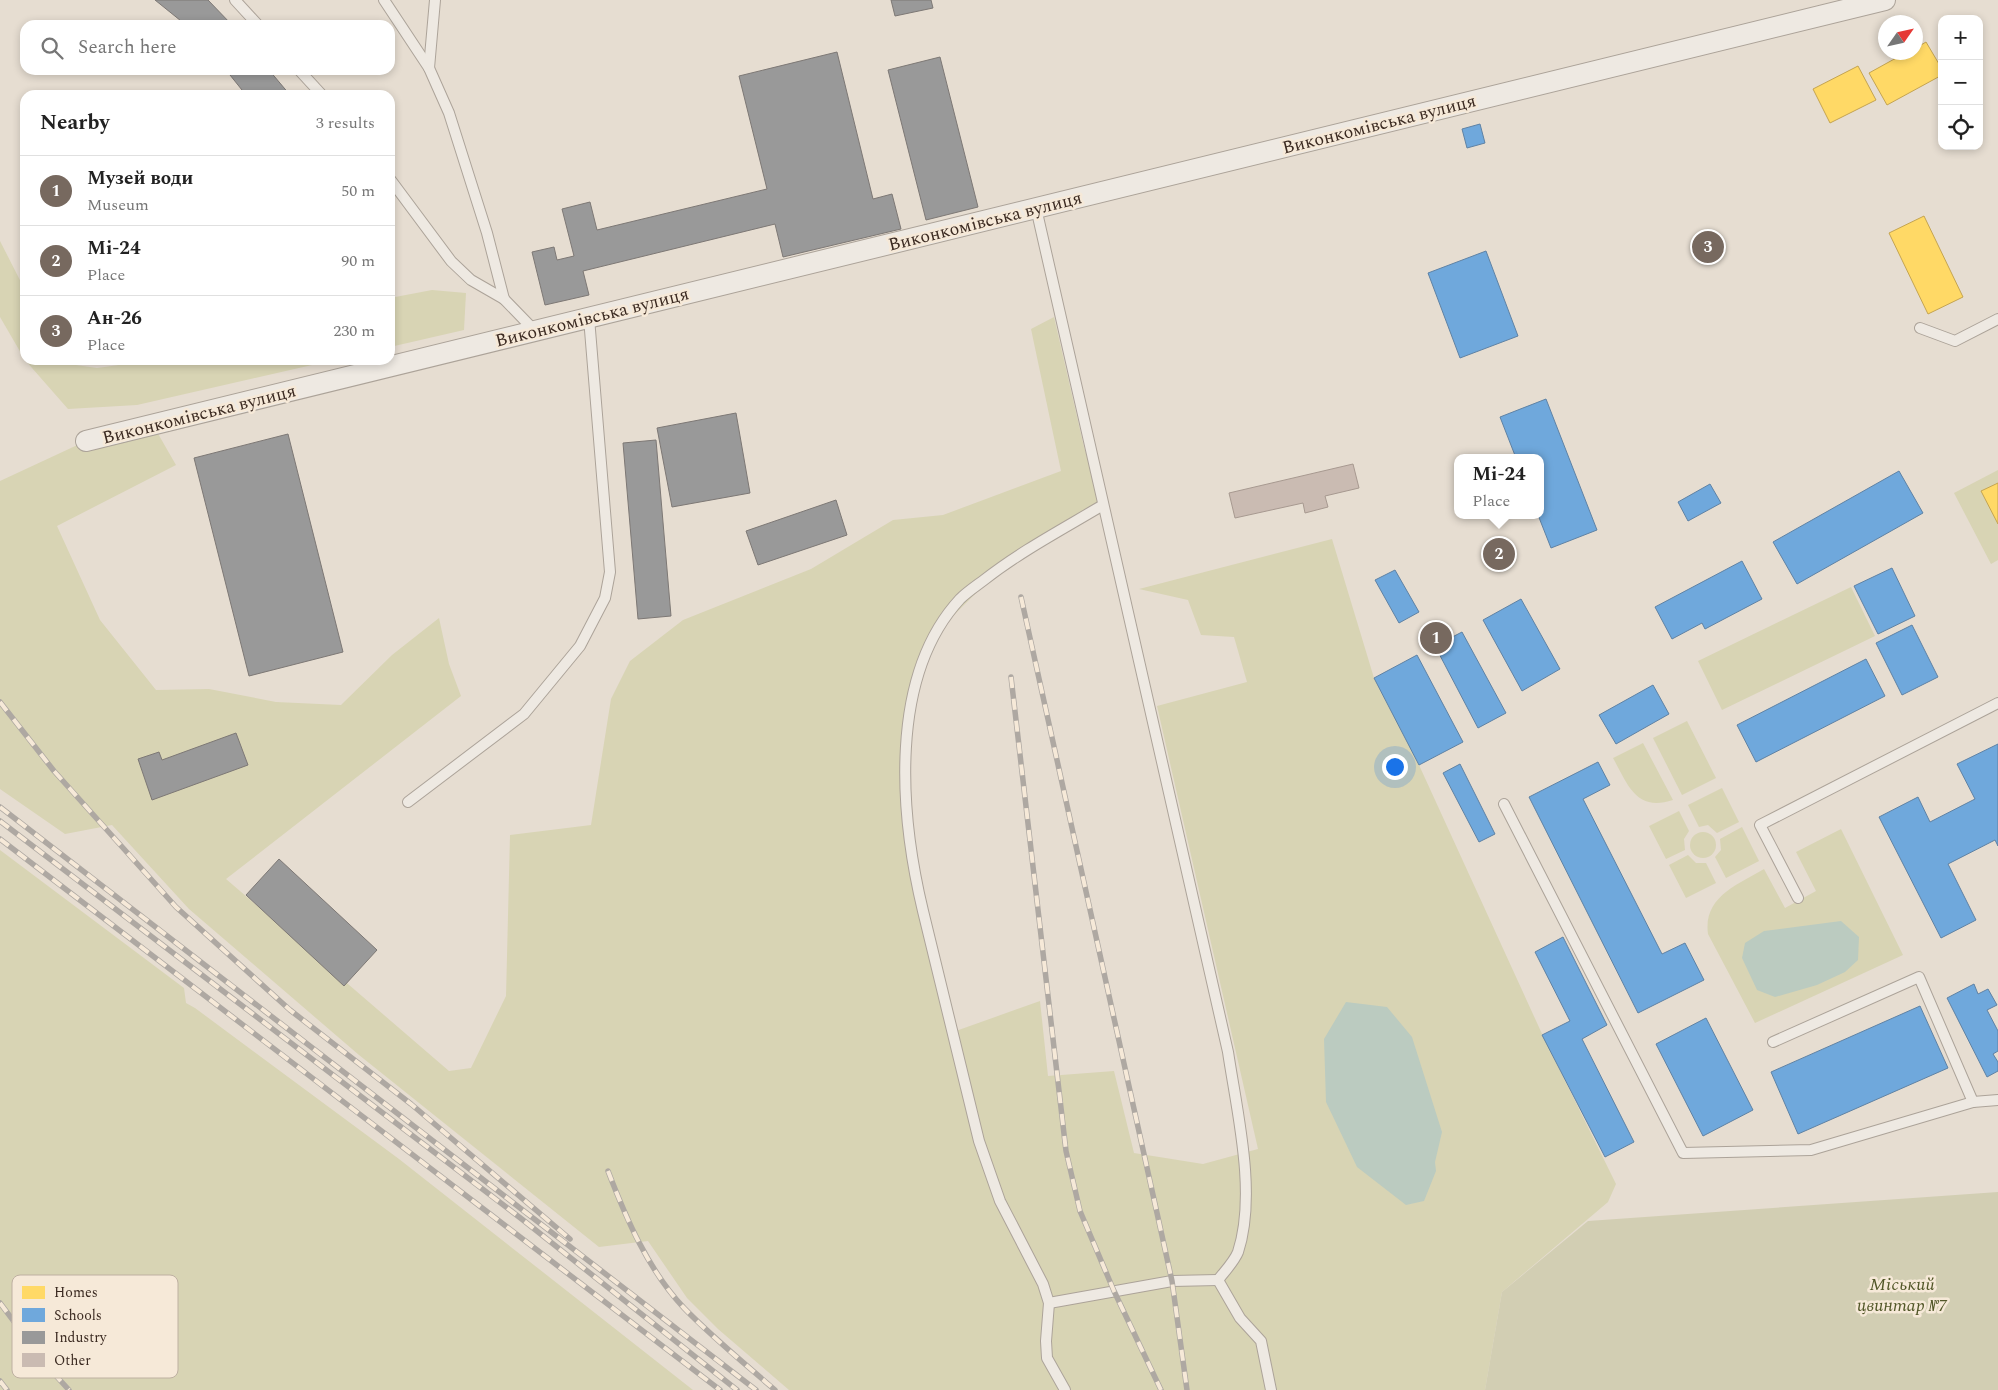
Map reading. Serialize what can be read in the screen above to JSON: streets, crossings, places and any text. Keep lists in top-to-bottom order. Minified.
{"streets":{"street":["Виконкомівська вулиця"]},"parks":["Міський цвинтар №7"],"legend":["Homes","Schools","Industry","Other"],"north":"top right","page":{"map_buttons":["+","−"],"search":"Search here","heading":["Nearby","3 results"],"list":[{"mark":"1","name":"Музей води","note":"Museum","value":"50 m"},{"mark":"2","name":"Мі-24","note":"Place","value":"90 m"},{"mark":"3","name":"Ан-26","note":"Place","value":"230 m"}],"pins":["3","2","1"],"popup":["Мі-24","Place"]}}
